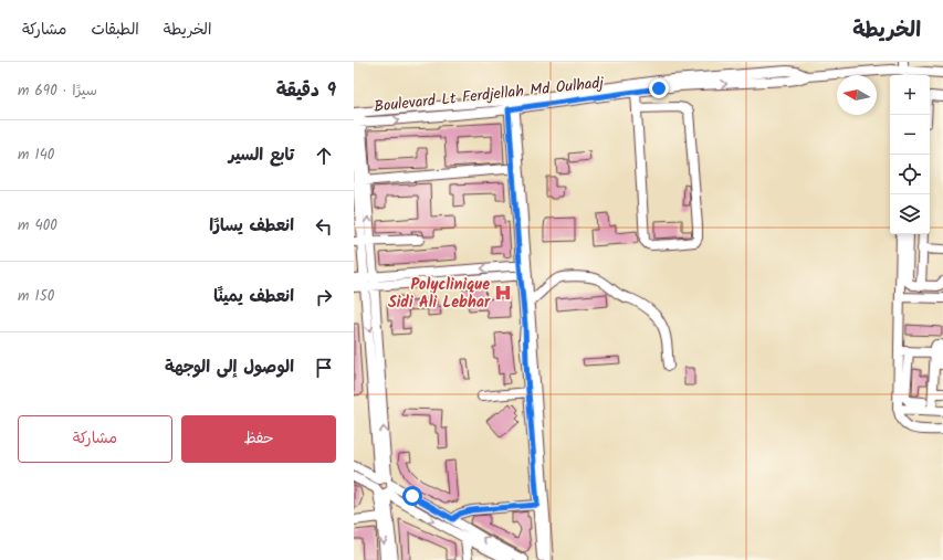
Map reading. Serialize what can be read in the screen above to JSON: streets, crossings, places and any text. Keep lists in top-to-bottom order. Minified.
{"streets":{"street":["Boulevard Lt Ferdjellah Md Oulhadj"]},"places":{"hospital":["Polyclinique Sidi Ali Lebhar"]},"north":"left","page":{"header":"الخريطة","nav":["الخريطة","الطبقات","مشاركة"],"heading":["9 دقيقة","سيرًا · 690 m"],"map_buttons":["+","−"],"list":[["تابع السير","140 m"],["انعطف يسارًا","400 m"],["انعطف يمينًا","150 m"],"الوصول إلى الوجهة"],"buttons":["حفظ","مشاركة"]}}
